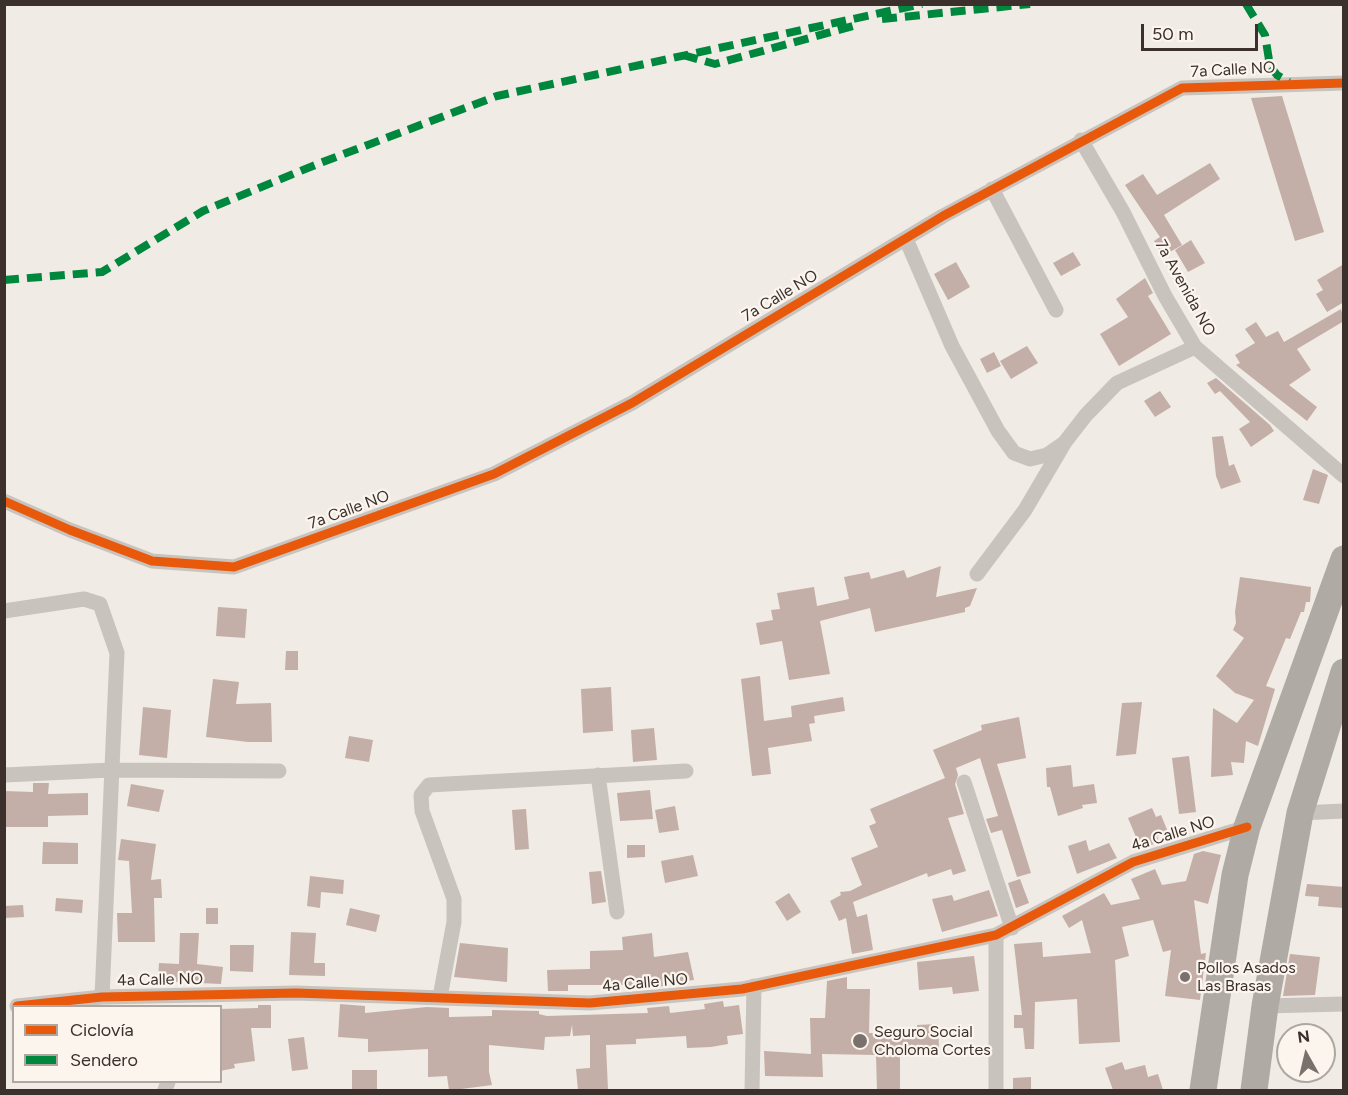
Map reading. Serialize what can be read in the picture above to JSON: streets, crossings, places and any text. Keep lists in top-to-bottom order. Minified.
{"streets":{"street":["7a Calle NO","7a Avenida NO","4a Calle NO"]},"crossings":[["7a Calle NO","7a Avenida NO"]],"places":["Pollos Asados Las Brasas","Seguro Social Choloma Cortes"],"legend":["Ciclovía","Sendero"],"scale_bar":"50 m","north":"top"}
